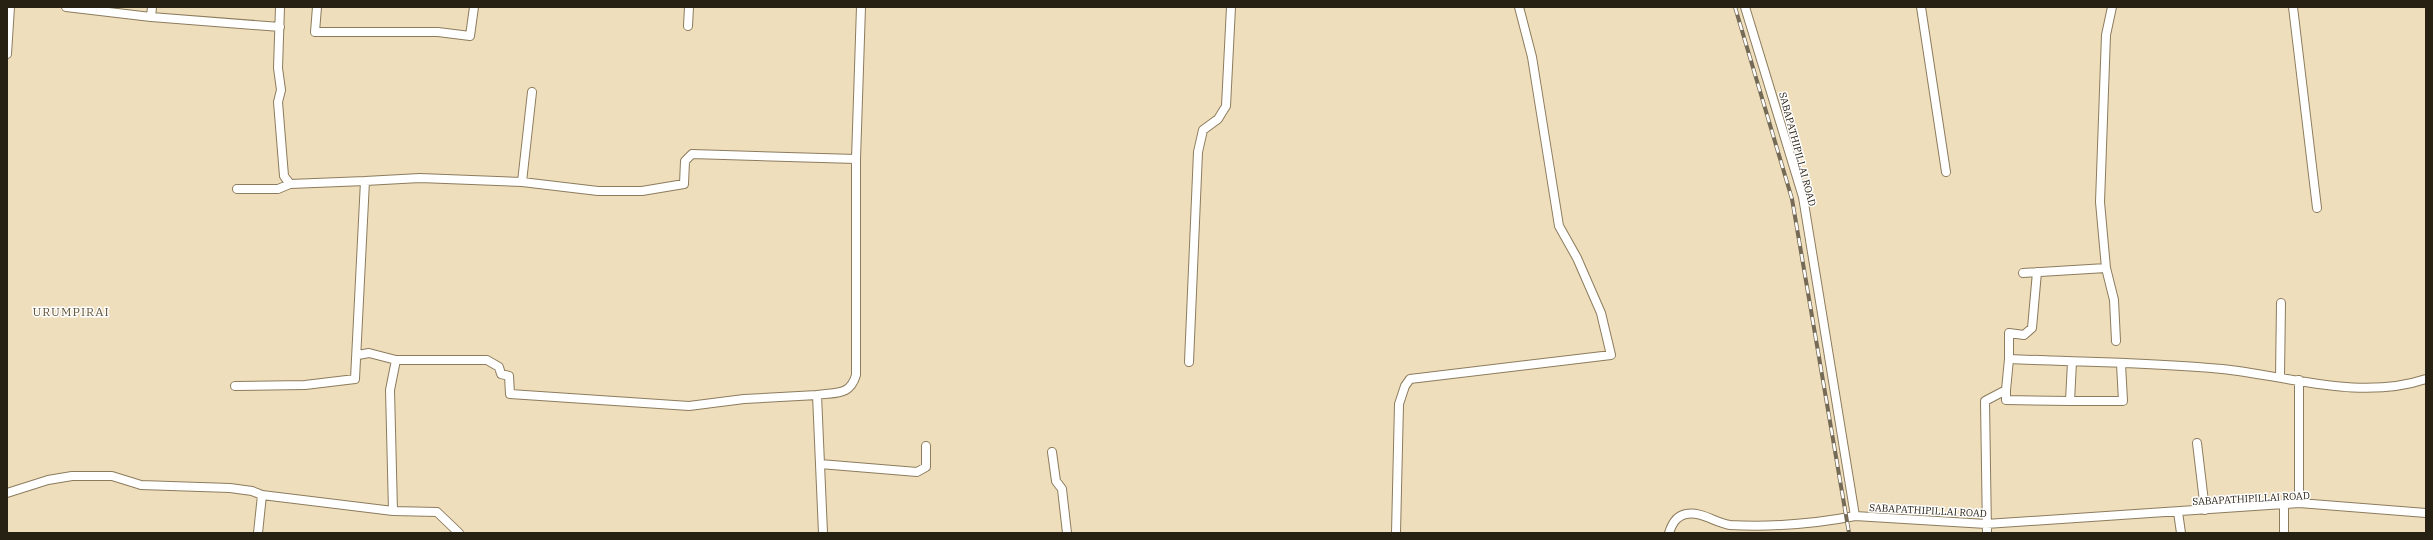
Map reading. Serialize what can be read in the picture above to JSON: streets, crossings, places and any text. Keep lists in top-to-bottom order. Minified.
{"streets":{"street":["SABAPATHIPILLAI ROAD"]},"districts":["URUMPIRAI"]}
